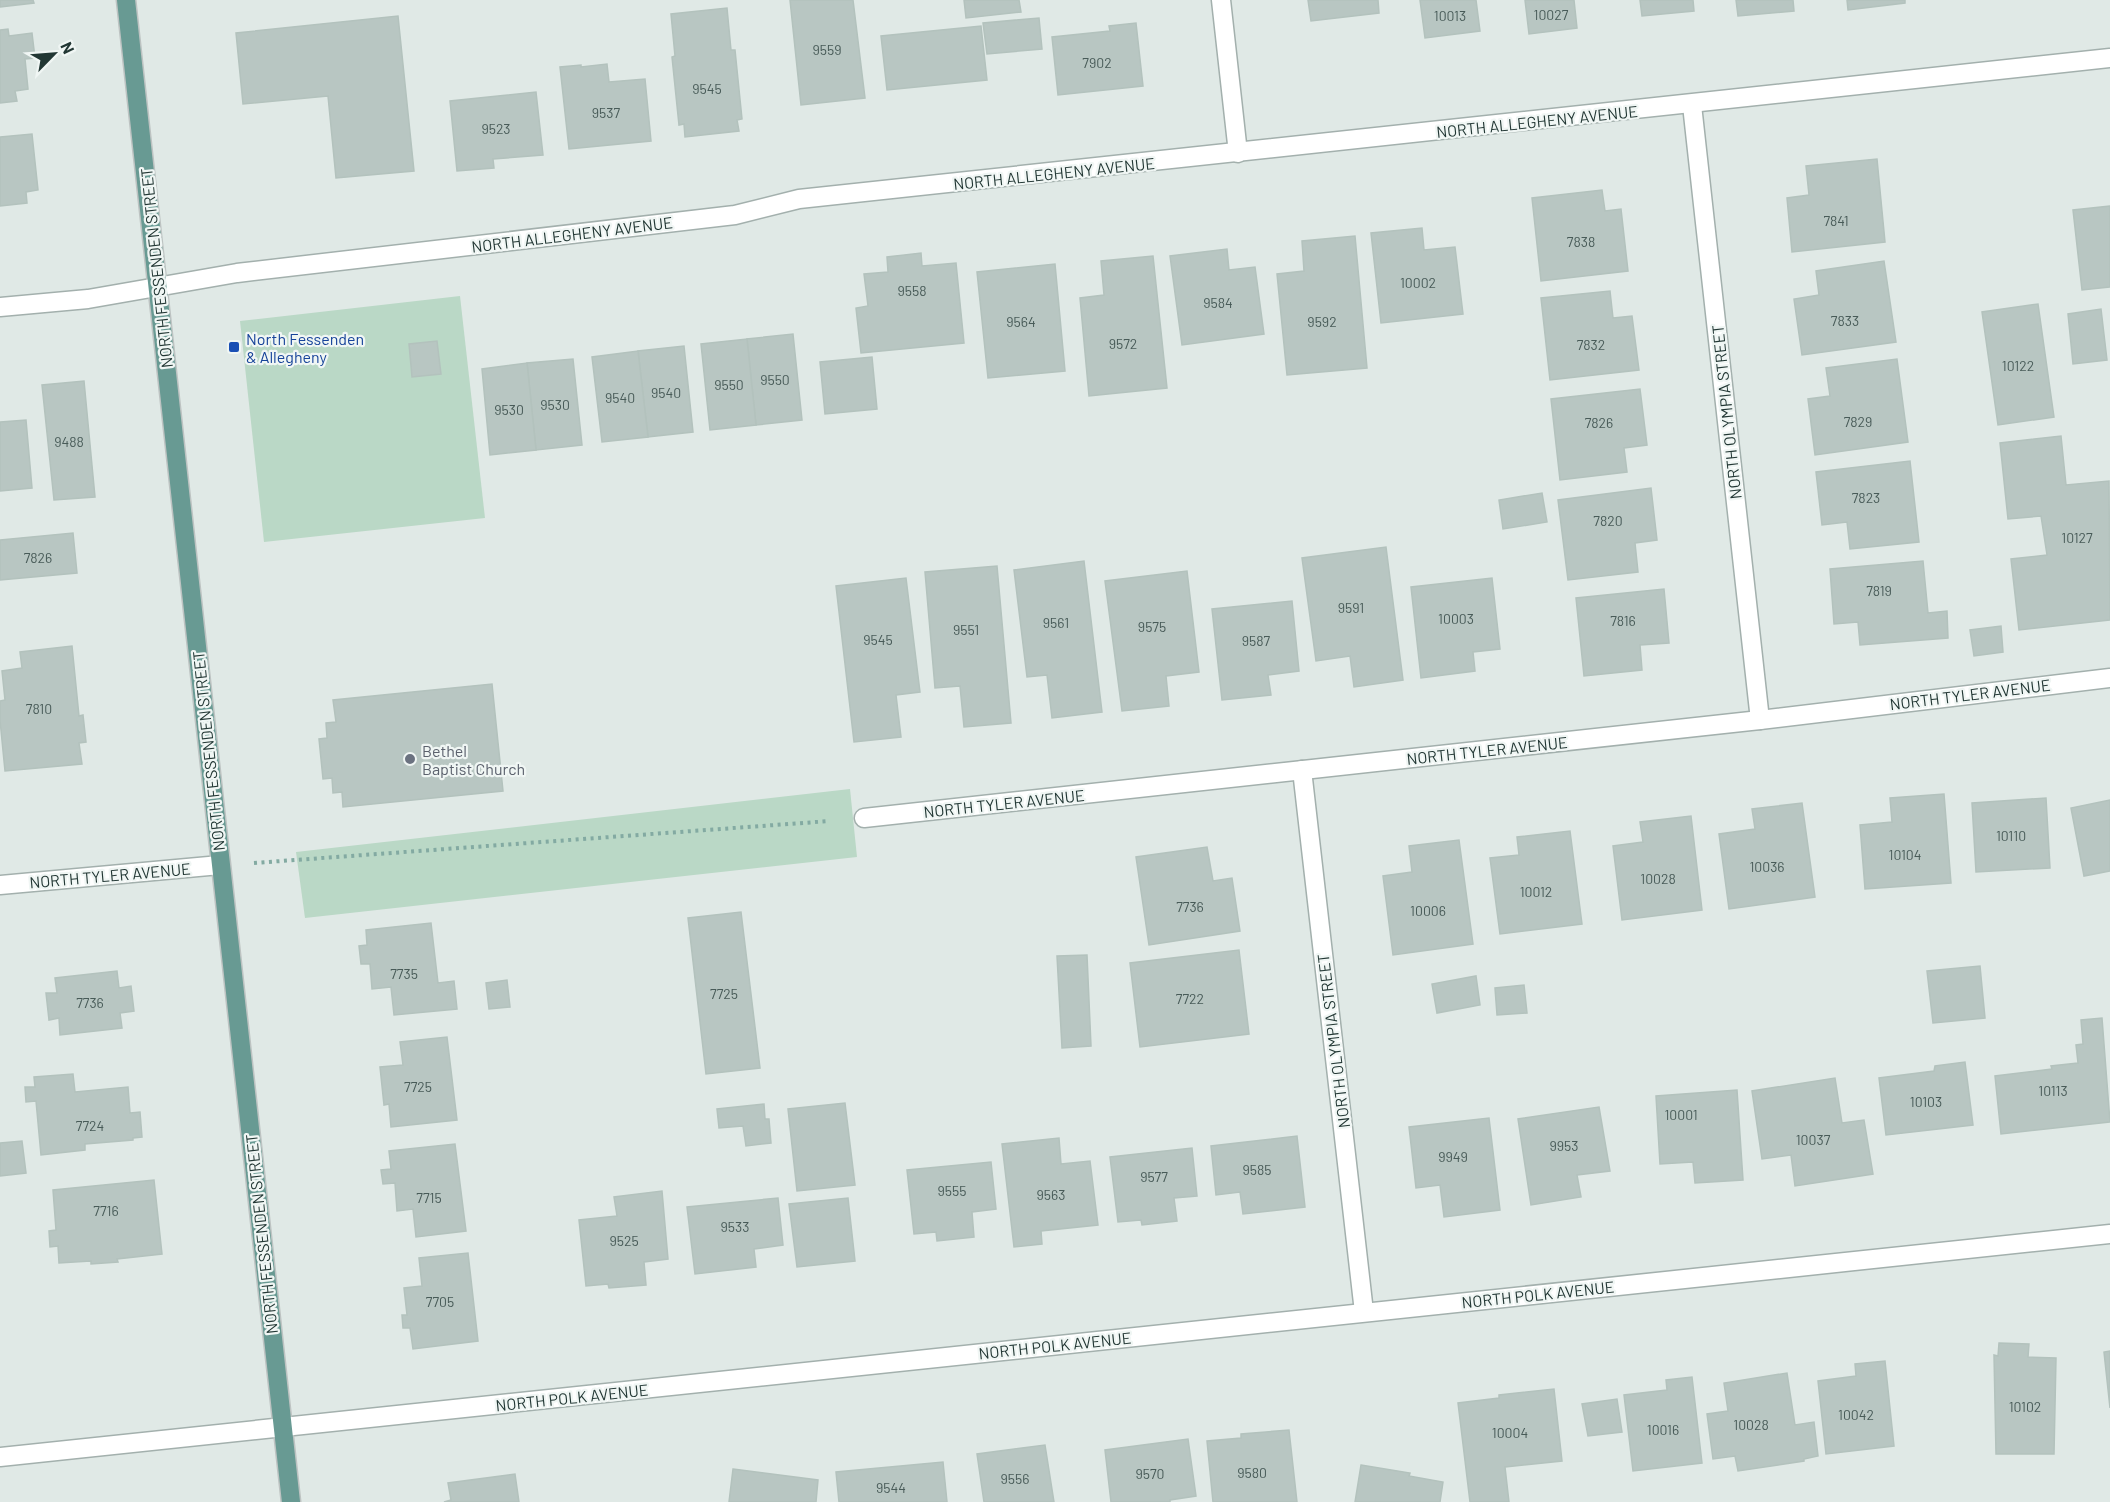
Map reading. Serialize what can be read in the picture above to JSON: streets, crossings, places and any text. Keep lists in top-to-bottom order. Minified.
{"streets":{"main road":["NORTH FESSENDEN STREET"],"street":["NORTH ALLEGHENY AVENUE","NORTH OLYMPIA STREET","NORTH TYLER AVENUE","NORTH POLK AVENUE"]},"crossings":[["NORTH ALLEGHENY AVENUE","NORTH FESSENDEN STREET"],["NORTH ALLEGHENY AVENUE","NORTH OLYMPIA STREET"],["NORTH FESSENDEN STREET","NORTH TYLER AVENUE"],["NORTH FESSENDEN STREET","NORTH POLK AVENUE"],["NORTH OLYMPIA STREET","NORTH TYLER AVENUE"],["NORTH OLYMPIA STREET","NORTH POLK AVENUE"]],"places":{"transit":["North Fessenden & Allegheny"],"other":["Bethel Baptist Church"]},"house_numbers":["10027","10013","9559","7902","9545","9537","9523","7841","7838","10002","9558","9584","7833","9564","9592","9572","7832","10122","9550","9550","9540","9540","9530","9530","7829","7826","9488","7823","7820","10127","7826","7819","9591","10003","7816","9561","9575","9551","9545","9587","7810","10110","10104","10036","10028","10012","7736","10006","7735","7725","7722","7736","7725","10113","10103","10001","7724","10037","9953","9949","9585","9577","9555","9563","7715","7716","9533","9525","7705","10102","10042","10028","10016","10004","9580","9570","9556","9544"],"north":"top right"}
